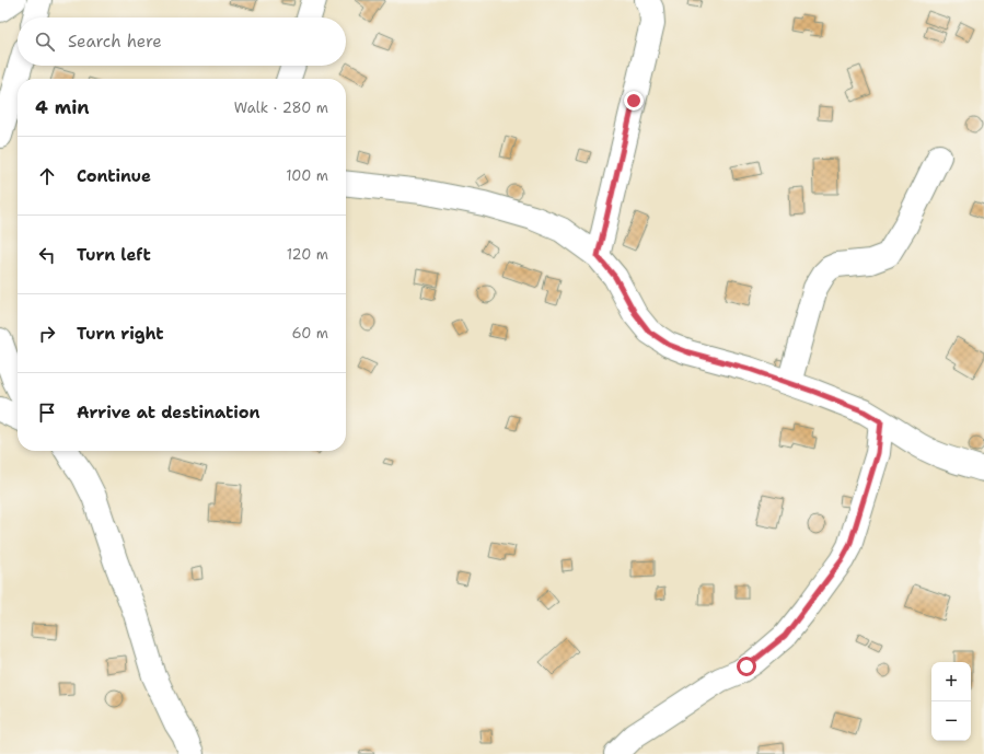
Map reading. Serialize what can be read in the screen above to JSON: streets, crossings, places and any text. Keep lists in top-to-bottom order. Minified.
{"page":{"search":"Search here","heading":["4 min","Walk · 280 m"],"list":[["Continue","100 m"],["Turn left","120 m"],["Turn right","60 m"],"Arrive at destination"],"map_buttons":["+","−"]}}
